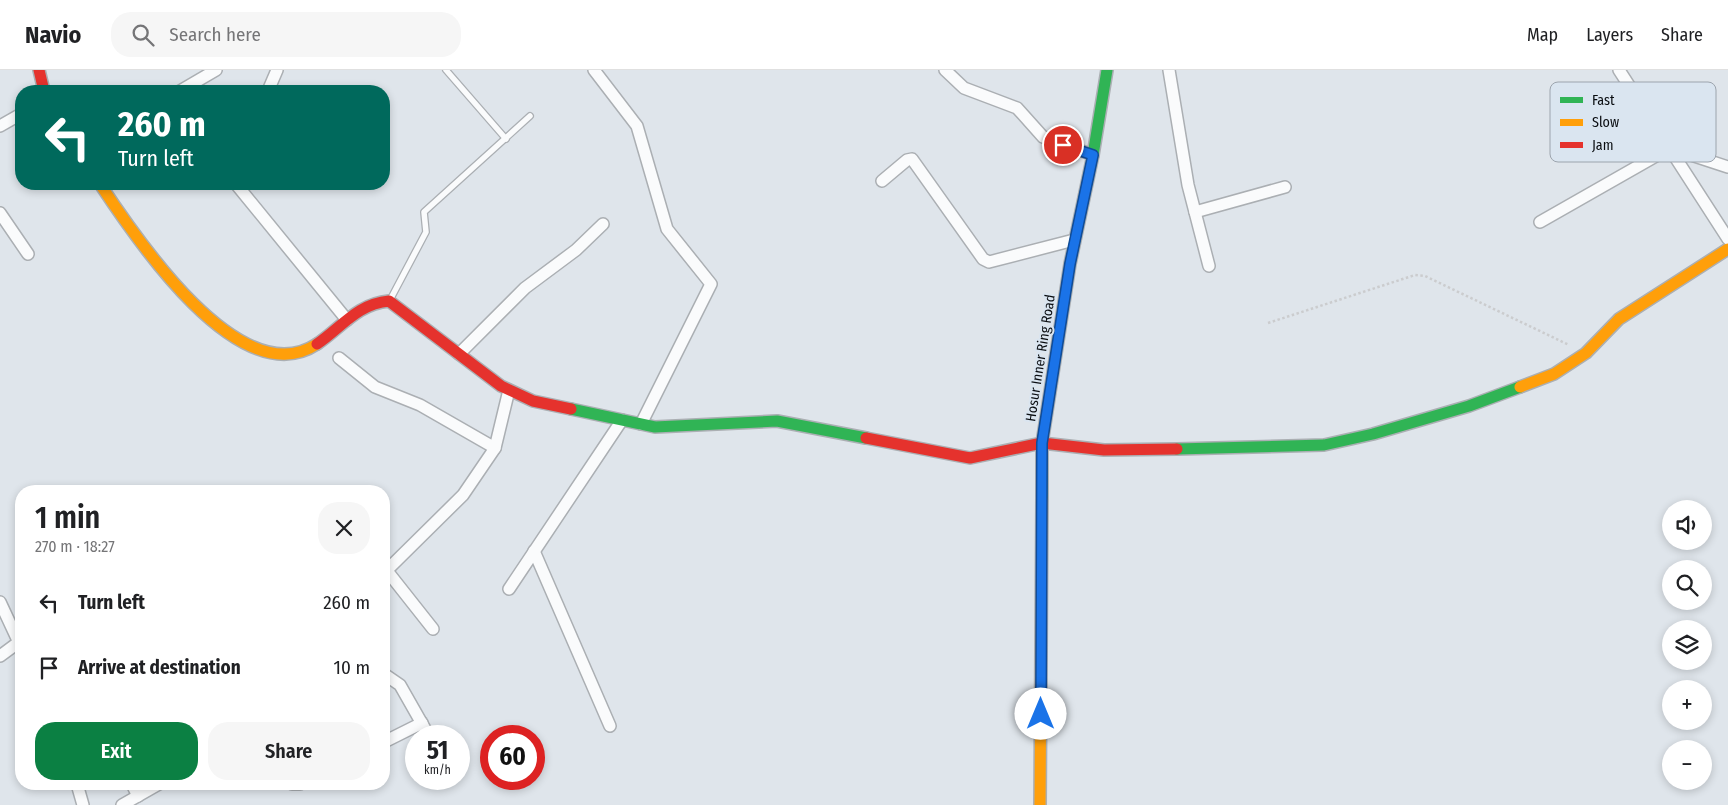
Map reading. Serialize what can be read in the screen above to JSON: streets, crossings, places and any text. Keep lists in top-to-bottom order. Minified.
{"streets":{"street":["Hosur Inner Ring Road"]},"legend":["Fast","Slow","Jam"],"page":{"header":"Navio","search":"Search here","nav":["Map","Layers","Share"],"turn":["260 m","Turn left"],"heading":["1 min","270 m · 18:27"],"map_buttons":["+","−"],"list":[{"name":"Turn left","value":"260 m"},{"name":"Arrive at destination","value":"10 m"}],"buttons":["Exit","Share"],"speed":"51 km/h","limit":"60"}}
